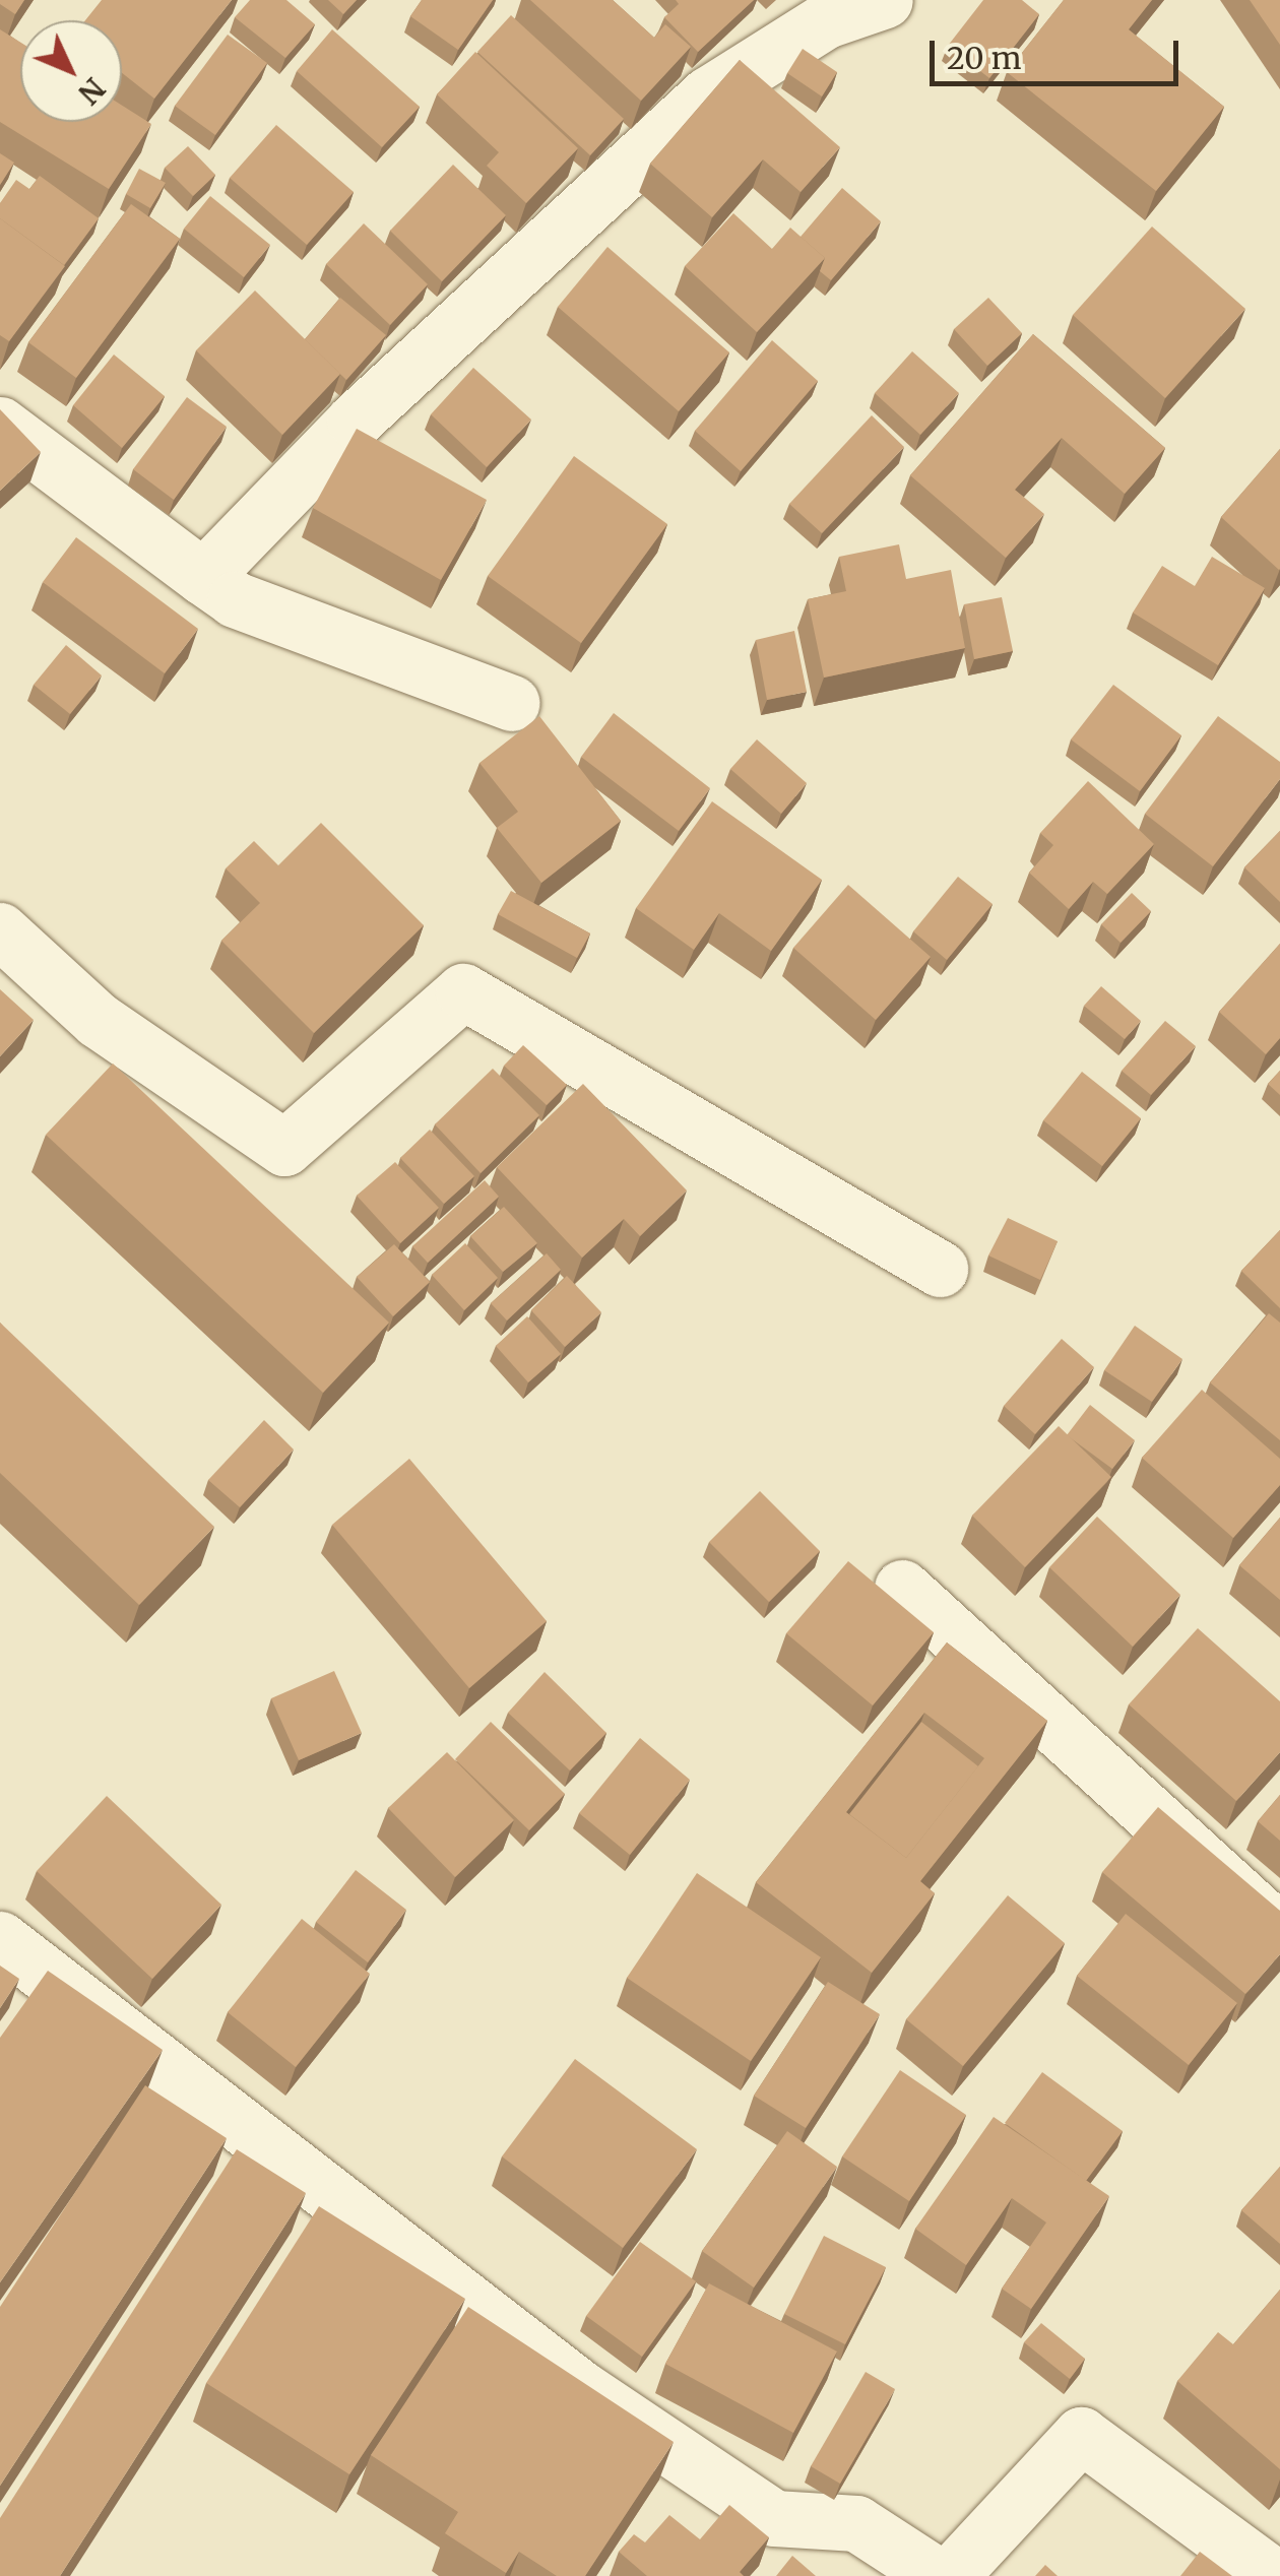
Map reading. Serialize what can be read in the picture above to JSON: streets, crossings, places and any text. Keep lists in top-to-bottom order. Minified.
{"scale_bar":"20 m","north":"bottom right"}
